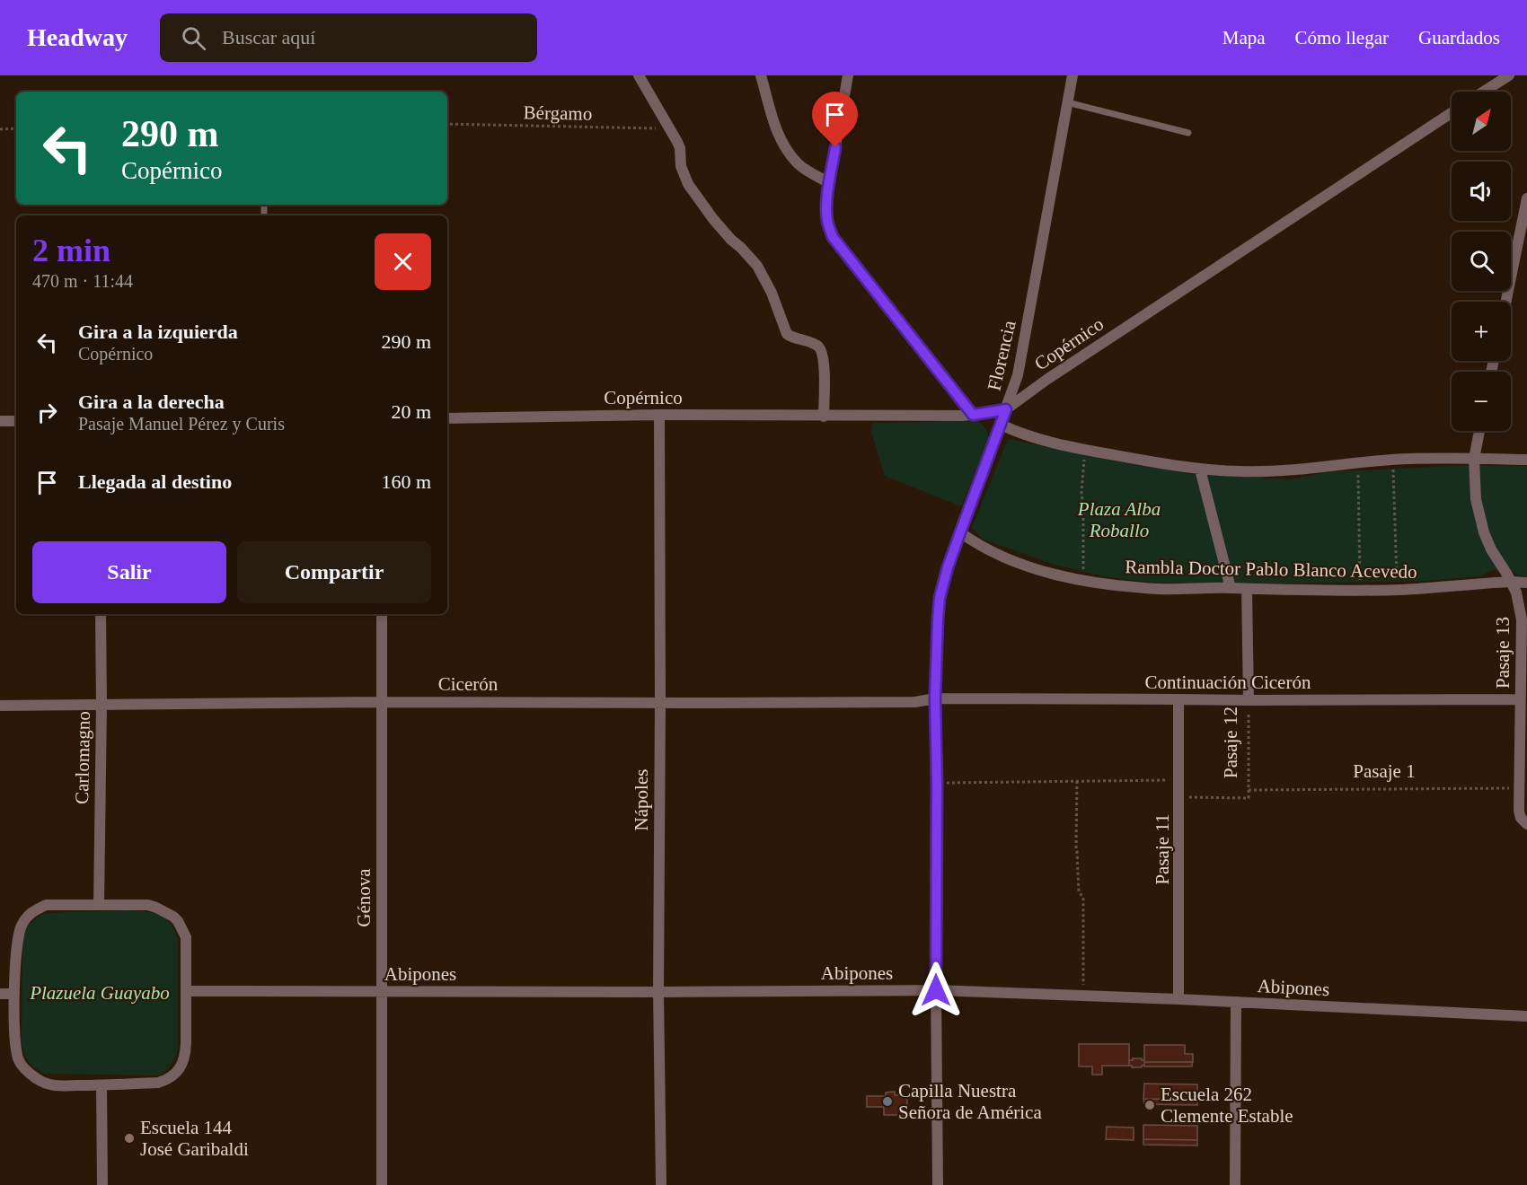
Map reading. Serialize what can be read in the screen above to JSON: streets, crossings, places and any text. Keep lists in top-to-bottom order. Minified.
{"streets":{"street":["Copérnico","Florencia","Rambla Doctor Pablo Blanco Acevedo","Pasaje 13","Continuación Cicerón","Cicerón","Pasaje 12","Carlomagno","Nápoles","Pasaje 11","Génova","Abipones"],"path":["Bérgamo","Pasaje 1"]},"crossings":[["Copérnico","Florencia"],["Copérnico","Nápoles"],["Florencia","Rambla Doctor Pablo Blanco Acevedo"],["Florencia","Continuación Cicerón"],["Florencia","Cicerón"],["Florencia","Abipones"],["Rambla Doctor Pablo Blanco Acevedo","Pasaje 13"],["Rambla Doctor Pablo Blanco Acevedo","Pasaje 12"],["Pasaje 13","Continuación Cicerón"],["Pasaje 13","Pasaje 1"],["Continuación Cicerón","Cicerón"],["Continuación Cicerón","Pasaje 12"],["Continuación Cicerón","Pasaje 11"],["Cicerón","Carlomagno"],["Cicerón","Nápoles"],["Cicerón","Génova"],["Pasaje 12","Pasaje 1"],["Pasaje 12","Pasaje 11"],["Nápoles","Abipones"],["Pasaje 11","Abipones"],["Génova","Abipones"]],"parks":["Plaza Alba Roballo","Plazuela Guayabo"],"places":["Capilla Nuestra Señora de América","Escuela 262 Clemente Estable","Escuela 144 José Garibaldi"],"north":"top right","page":{"header":"Headway","search":"Buscar aquí","nav":["Mapa","Cómo llegar","Guardados"],"map_buttons":["+","−"],"turn":["290 m","Copérnico"],"heading":["2 min","470 m · 11:44"],"list":[{"name":"Gira a la izquierda","note":"Copérnico","value":"290 m"},{"name":"Gira a la derecha","note":"Pasaje Manuel Pérez y Curis","value":"20 m"},{"name":"Llegada al destino","value":"160 m"}],"buttons":["Salir","Compartir"]}}
